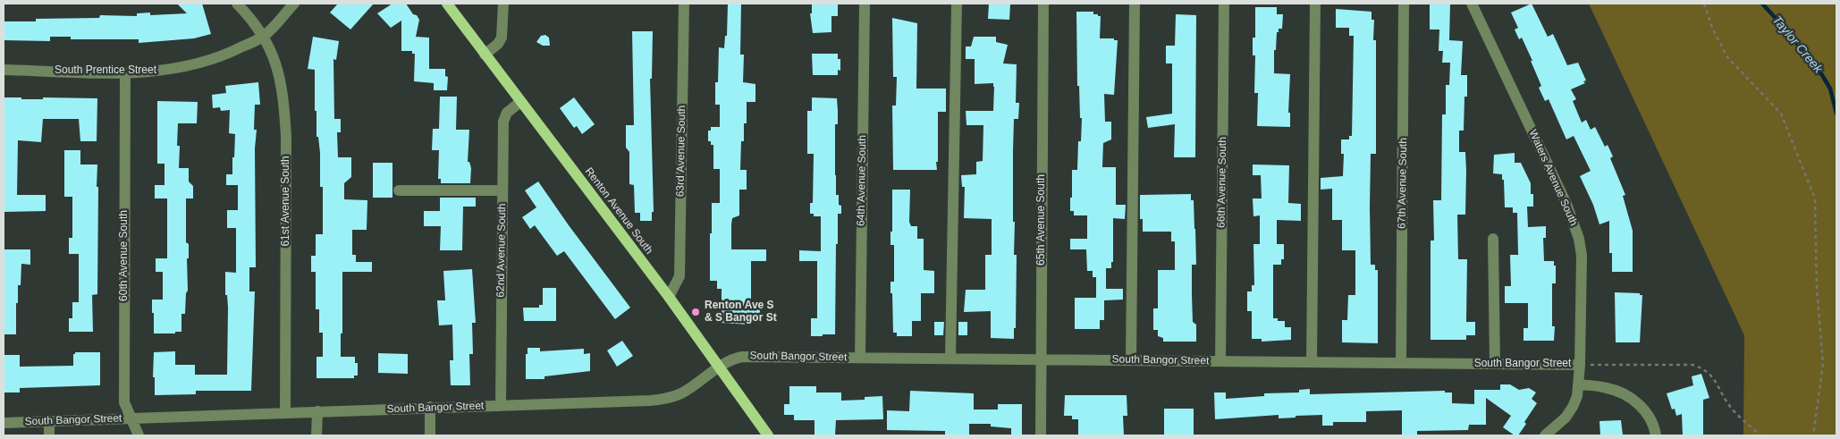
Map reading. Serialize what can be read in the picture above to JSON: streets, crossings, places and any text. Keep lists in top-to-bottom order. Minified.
{"streets":{"main road":["Renton Avenue South"],"street":["South Prentice Street","63rd Avenue South","Waters Avenue South","64th Avenue South","66th Avenue South","67th Avenue South","61st Avenue South","65th Avenue South","62nd Avenue South","60th Avenue South","South Bangor Street"]},"crossings":[["South Prentice Street","61st Avenue South"],["South Prentice Street","60th Avenue South"],["63rd Avenue South","Renton Avenue South"],["Waters Avenue South","South Bangor Street"],["64th Avenue South","South Bangor Street"],["66th Avenue South","South Bangor Street"],["67th Avenue South","South Bangor Street"],["61st Avenue South","South Bangor Street"],["Renton Avenue South","62nd Avenue South"],["Renton Avenue South","South Bangor Street"],["65th Avenue South","South Bangor Street"],["62nd Avenue South","South Bangor Street"],["60th Avenue South","South Bangor Street"]],"water":["Taylor Creek"],"places":["Renton Ave S & S Bangor St"]}
